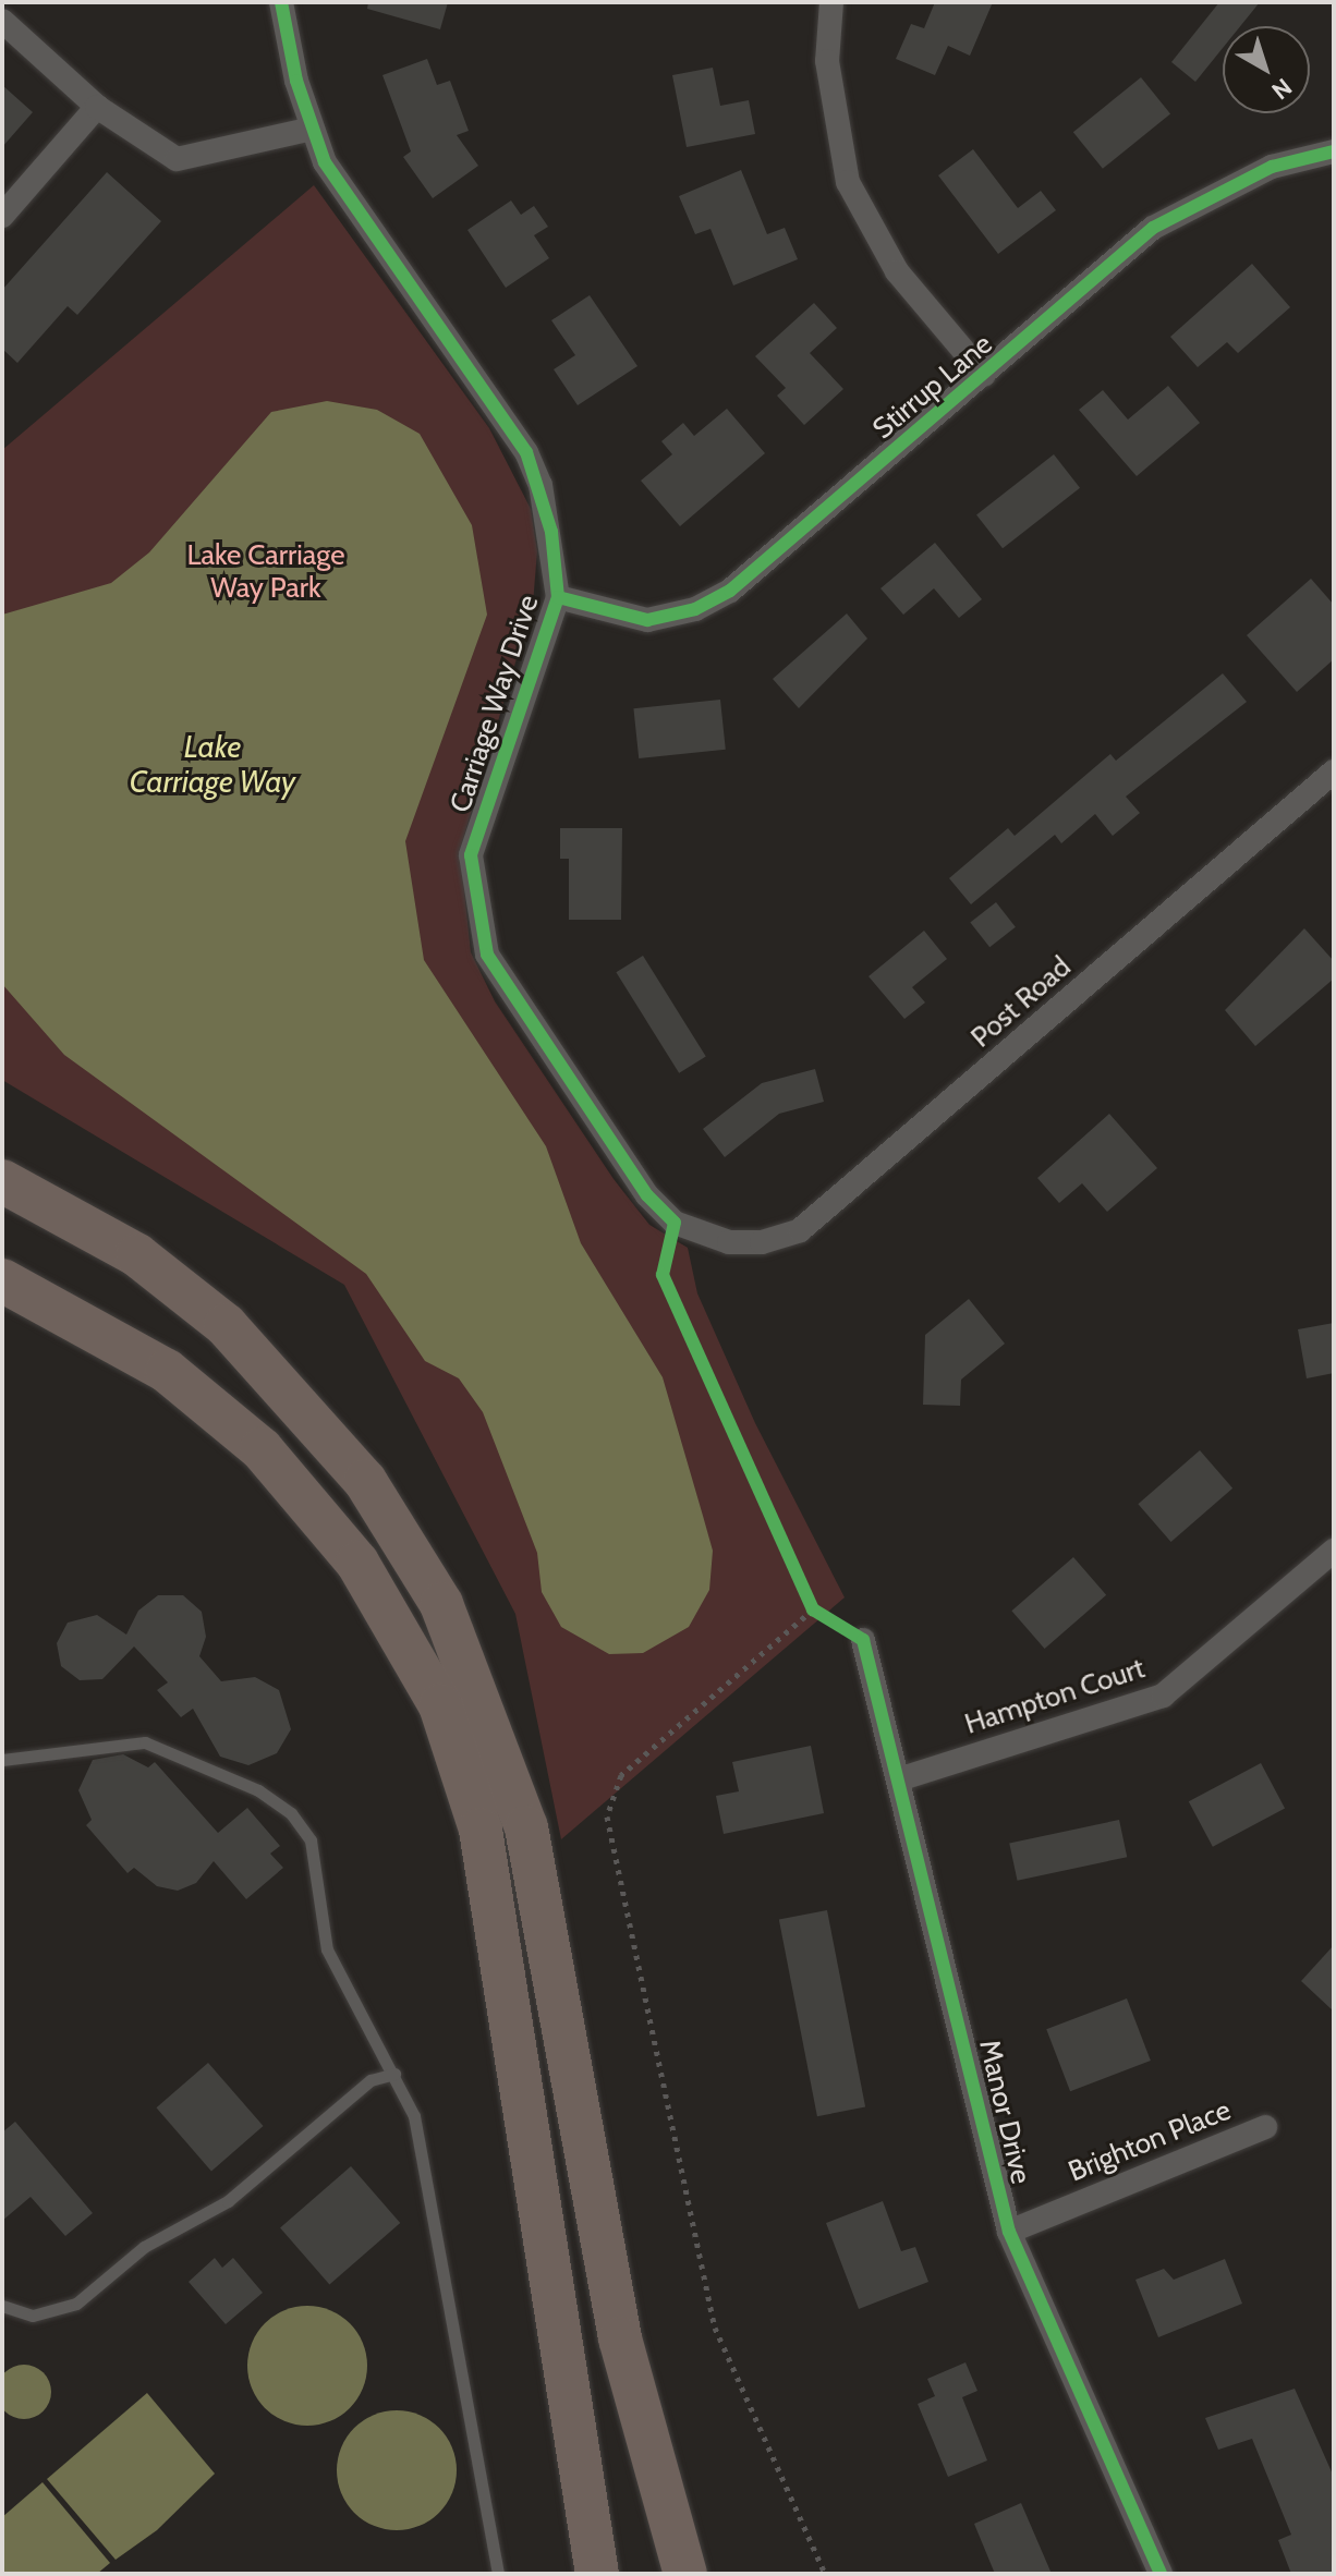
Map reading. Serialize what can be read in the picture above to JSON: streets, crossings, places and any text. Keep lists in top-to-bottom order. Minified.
{"streets":{"street":["Stirrup Lane","Carriage Way Drive","Post Road","Hampton Court","Manor Drive","Brighton Place"]},"crossings":[["Stirrup Lane","Carriage Way Drive"],["Carriage Way Drive","Post Road"],["Hampton Court","Manor Drive"],["Manor Drive","Brighton Place"]],"water":["Lake Carriage Way"],"parks":["Lake Carriage Way Park"],"north":"bottom right"}
